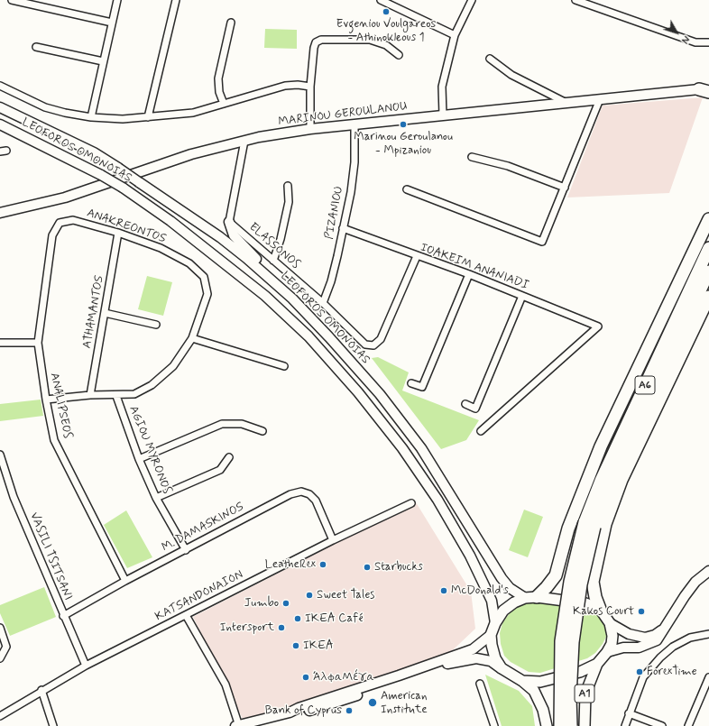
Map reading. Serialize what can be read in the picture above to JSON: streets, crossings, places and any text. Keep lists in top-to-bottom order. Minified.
{"streets":{"highway":["A6"],"main road":["MARINOU GEROULANOU","LEOFOROS OMONOIAS","A1"],"street":["PIZANIOU","ANAKREONTOS","ELASSONOS","IOAKEIM ANANIADI","ATHAMANTOS","ANALIPSEOS","AGIOU MYRONOS","M. DAMASKINOS","VASILI TSITSANI","KATSANDONAION"]},"crossings":[["MARINOU GEROULANOU","PIZANIOU"],["LEOFOROS OMONOIAS","A1"],["PIZANIOU","ELASSONOS"],["PIZANIOU","IOAKEIM ANANIADI"],["ANAKREONTOS","ATHAMANTOS"],["ANAKREONTOS","ANALIPSEOS"],["ANAKREONTOS","AGIOU MYRONOS"],["ELASSONOS","IOAKEIM ANANIADI"],["ANALIPSEOS","M. DAMASKINOS"],["AGIOU MYRONOS","M. DAMASKINOS"],["M. DAMASKINOS","VASILI TSITSANI"],["M. DAMASKINOS","KATSANDONAION"],["VASILI TSITSANI","KATSANDONAION"]],"places":["Evgeniou Voulgareos - Athinokleous 1","Marinou Geroulanou - Mpizaniou","LeatheRex","Starbucks","McDonald's","Sweet Tales","Jumbo","Kakos Court","IKEA Café","Intersport","IKEA","ForexTime","ΆλφαΜέγα","American Institute","Bank of Cyprus"],"north":"bottom right"}
